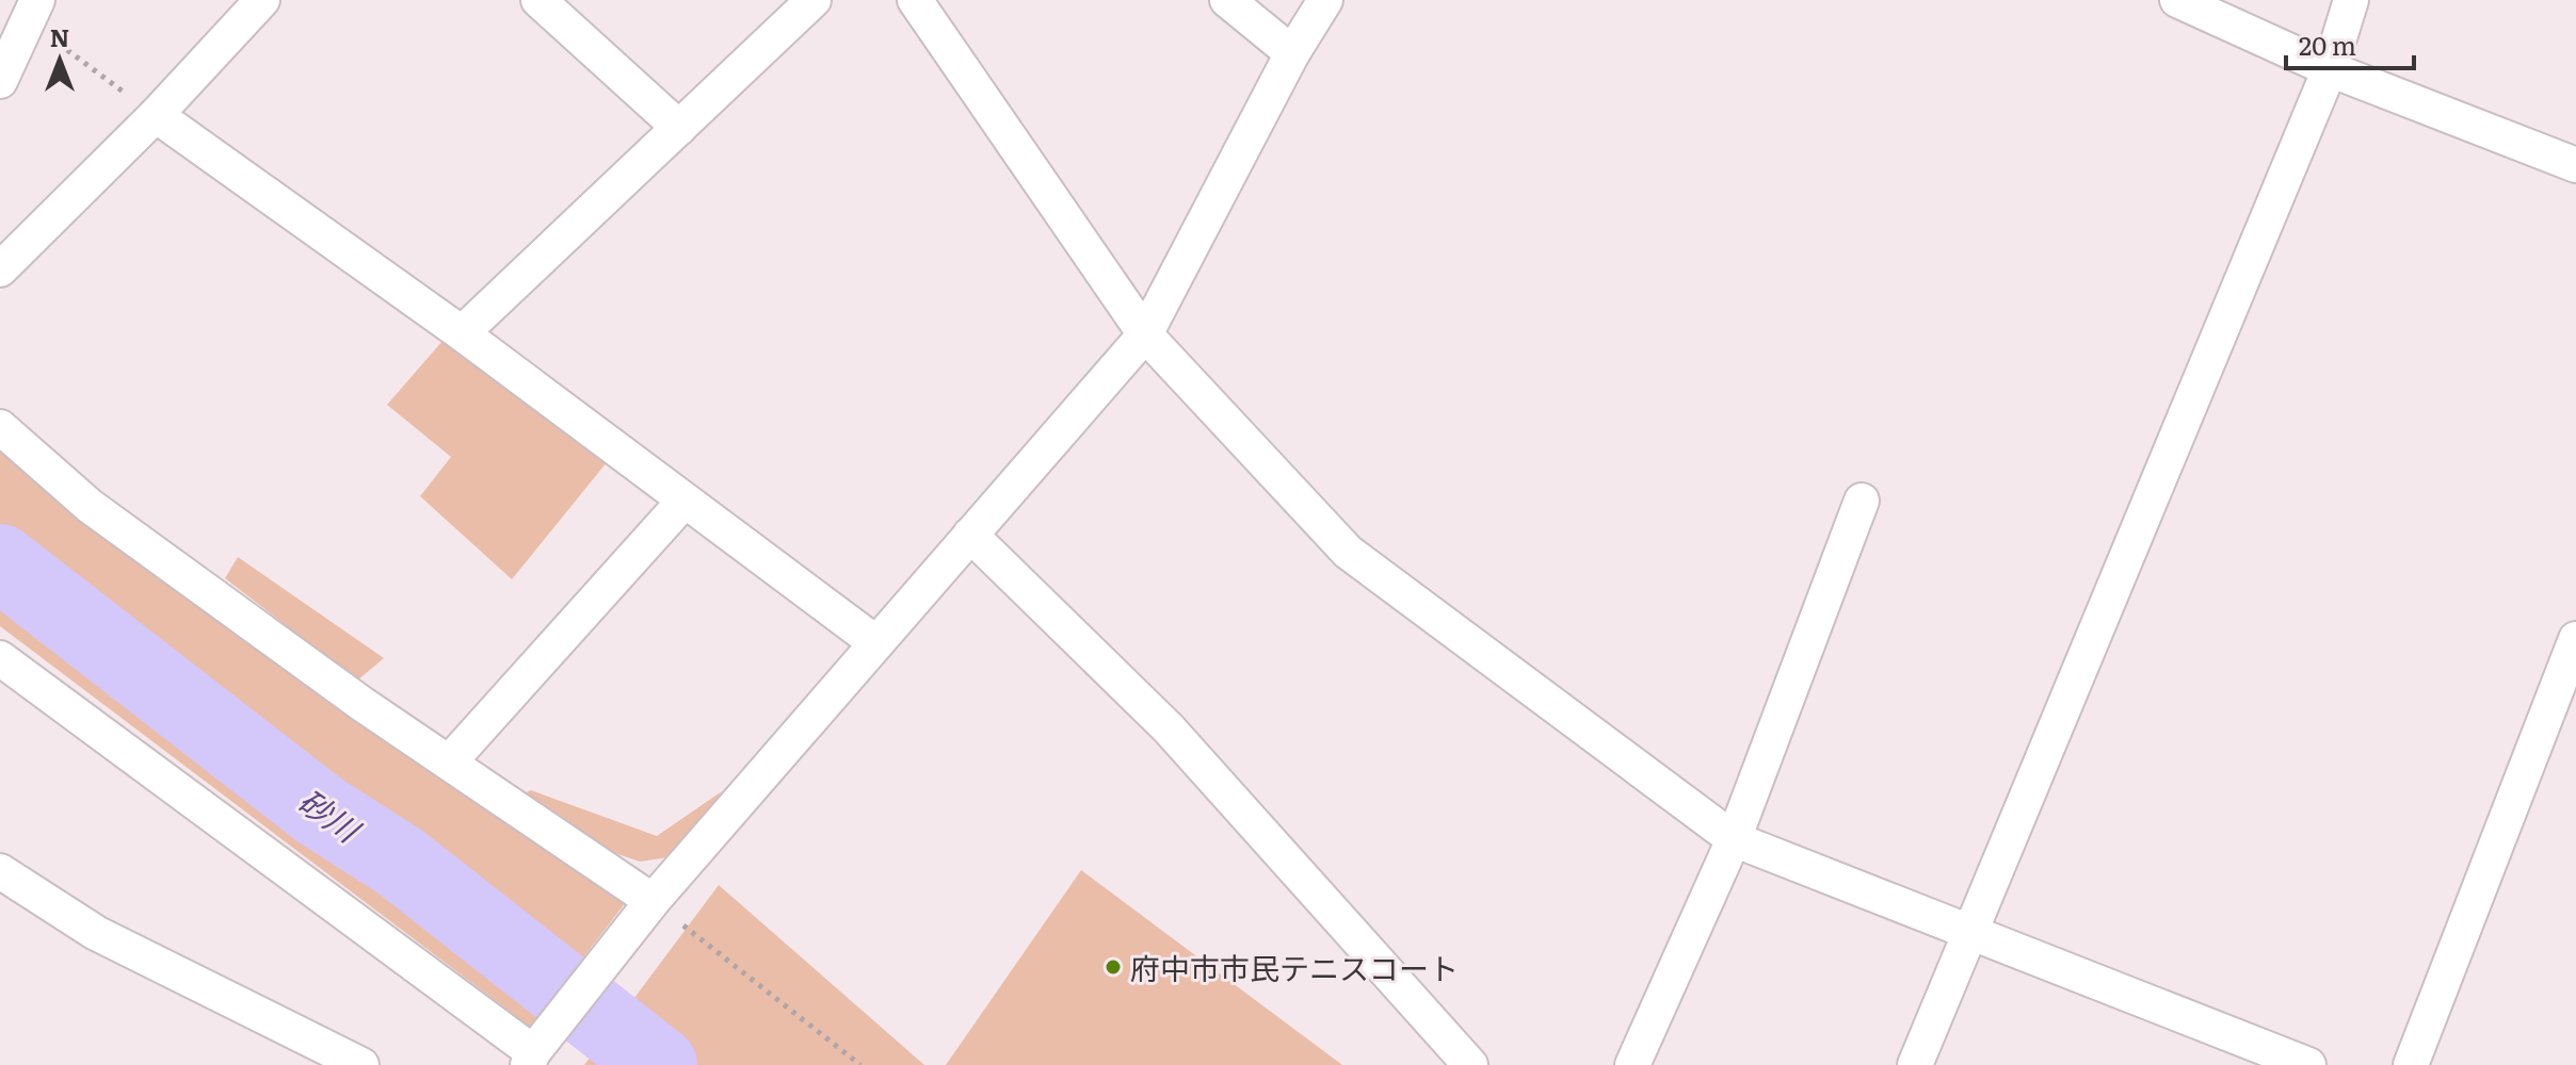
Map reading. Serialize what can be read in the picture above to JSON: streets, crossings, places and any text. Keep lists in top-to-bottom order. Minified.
{"water":["砂川"],"places":["府中市市民テニスコート"],"scale_bar":"20 m","north":"top"}
